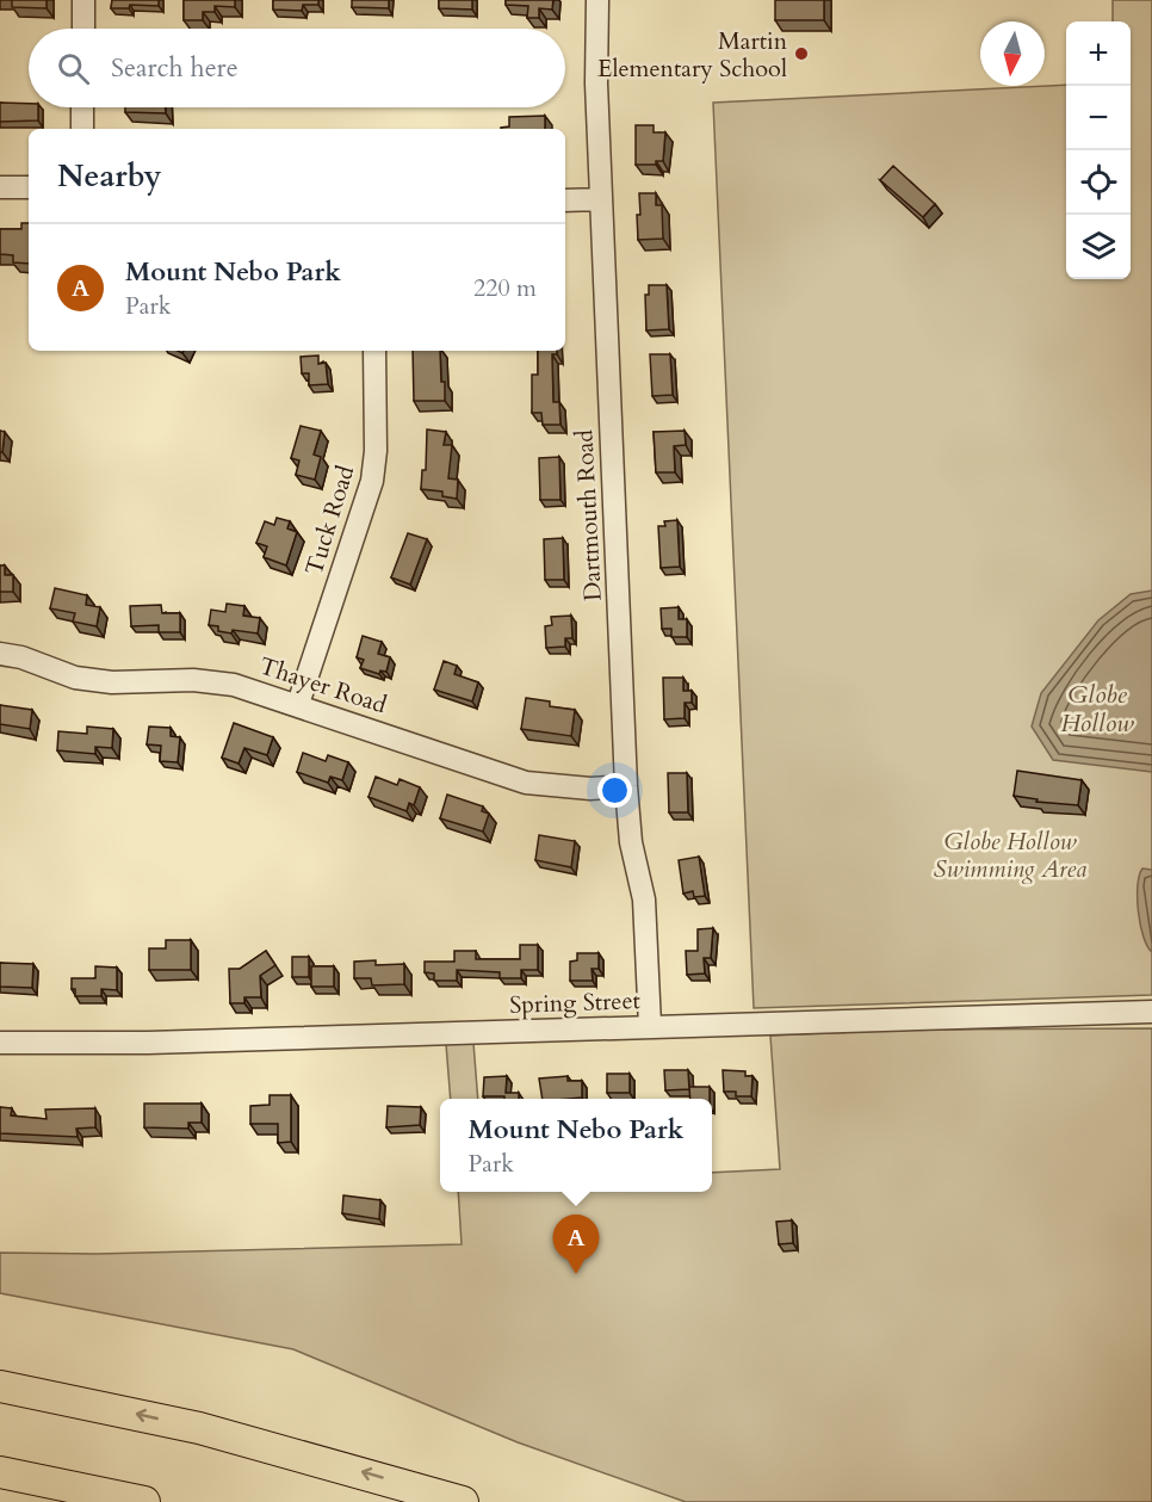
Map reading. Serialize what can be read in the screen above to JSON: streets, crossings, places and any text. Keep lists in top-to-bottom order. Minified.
{"streets":{"street":["Dartmouth Road","Tuck Road","Thayer Road","Spring Street"]},"crossings":[["Dartmouth Road","Thayer Road"],["Dartmouth Road","Spring Street"],["Tuck Road","Thayer Road"]],"water":["Globe Hollow"],"parks":["Globe Hollow Swimming Area"],"places":["Martin Elementary School"],"north":"bottom","page":{"map_buttons":["+","−"],"search":"Search here","heading":"Nearby","list":[{"mark":"A","name":"Mount Nebo Park","note":"Park","value":"220 m"}],"popup":["Mount Nebo Park","Park"],"pins":"A"}}
